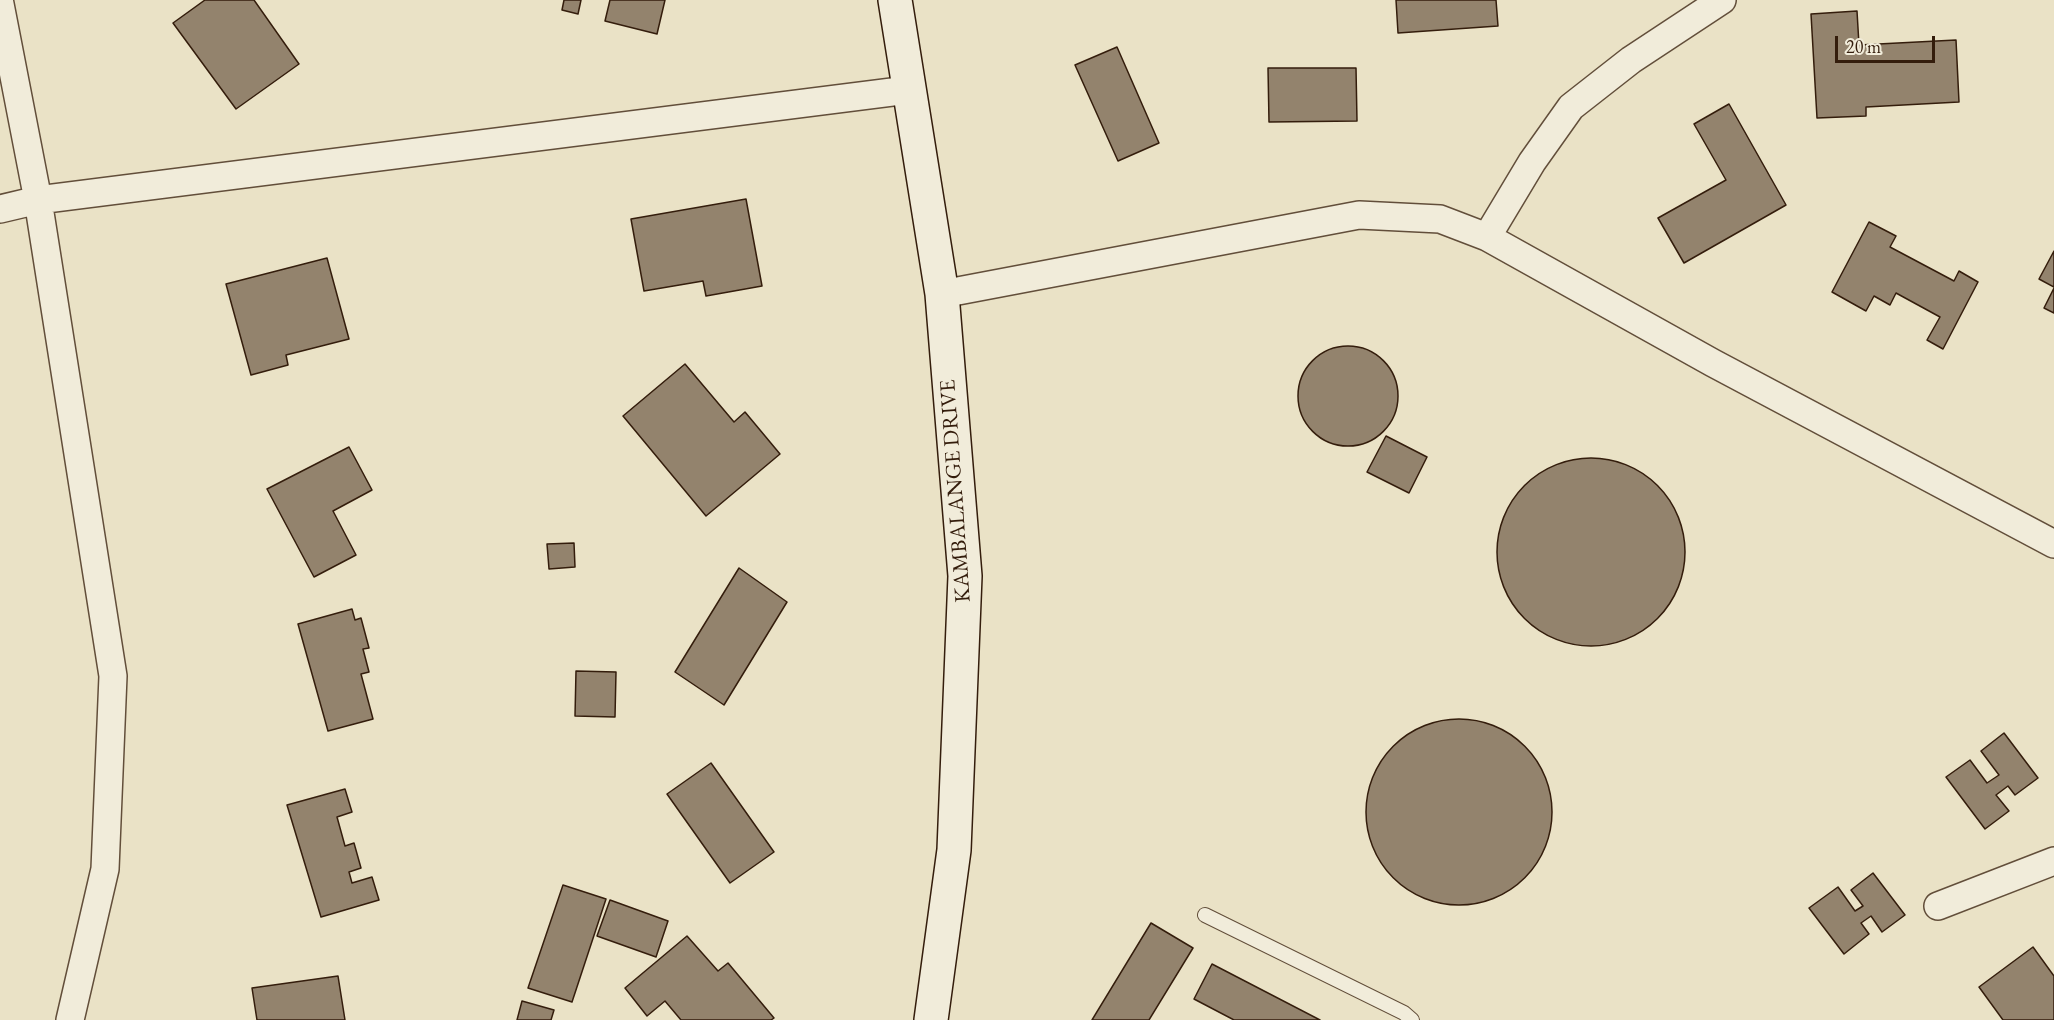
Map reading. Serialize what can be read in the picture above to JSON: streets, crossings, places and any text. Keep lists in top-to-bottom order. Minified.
{"streets":{"street":["KAMBALANGE DRIVE"]},"scale_bar":"20 m"}
